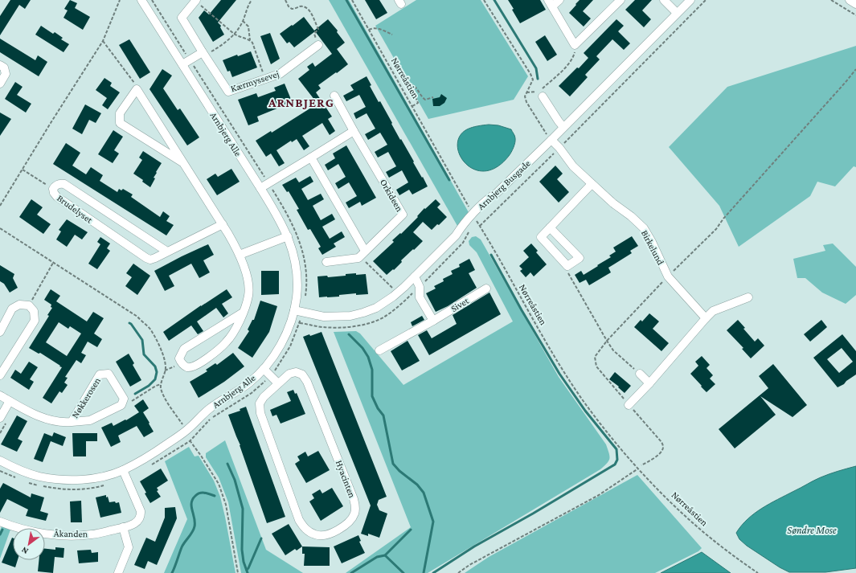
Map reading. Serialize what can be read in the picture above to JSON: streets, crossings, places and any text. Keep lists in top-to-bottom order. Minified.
{"streets":{"street":["Kærmyssevej","Arnbjerg Alle","Arnbjerg Busgade","Orkideen","Brudelyset","Birkelund","Sivet","Nøkkerosen","Hyacinten","Åkanden"],"path":["Nørreåstien"]},"crossings":[["Nørreåstien","Arnbjerg Busgade"],["Arnbjerg Alle","Arnbjerg Busgade"],["Arnbjerg Alle","Åkanden"],["Arnbjerg Busgade","Birkelund"]],"districts":["ARNBJERG"],"water":["Søndre Mose"],"north":"bottom left"}
